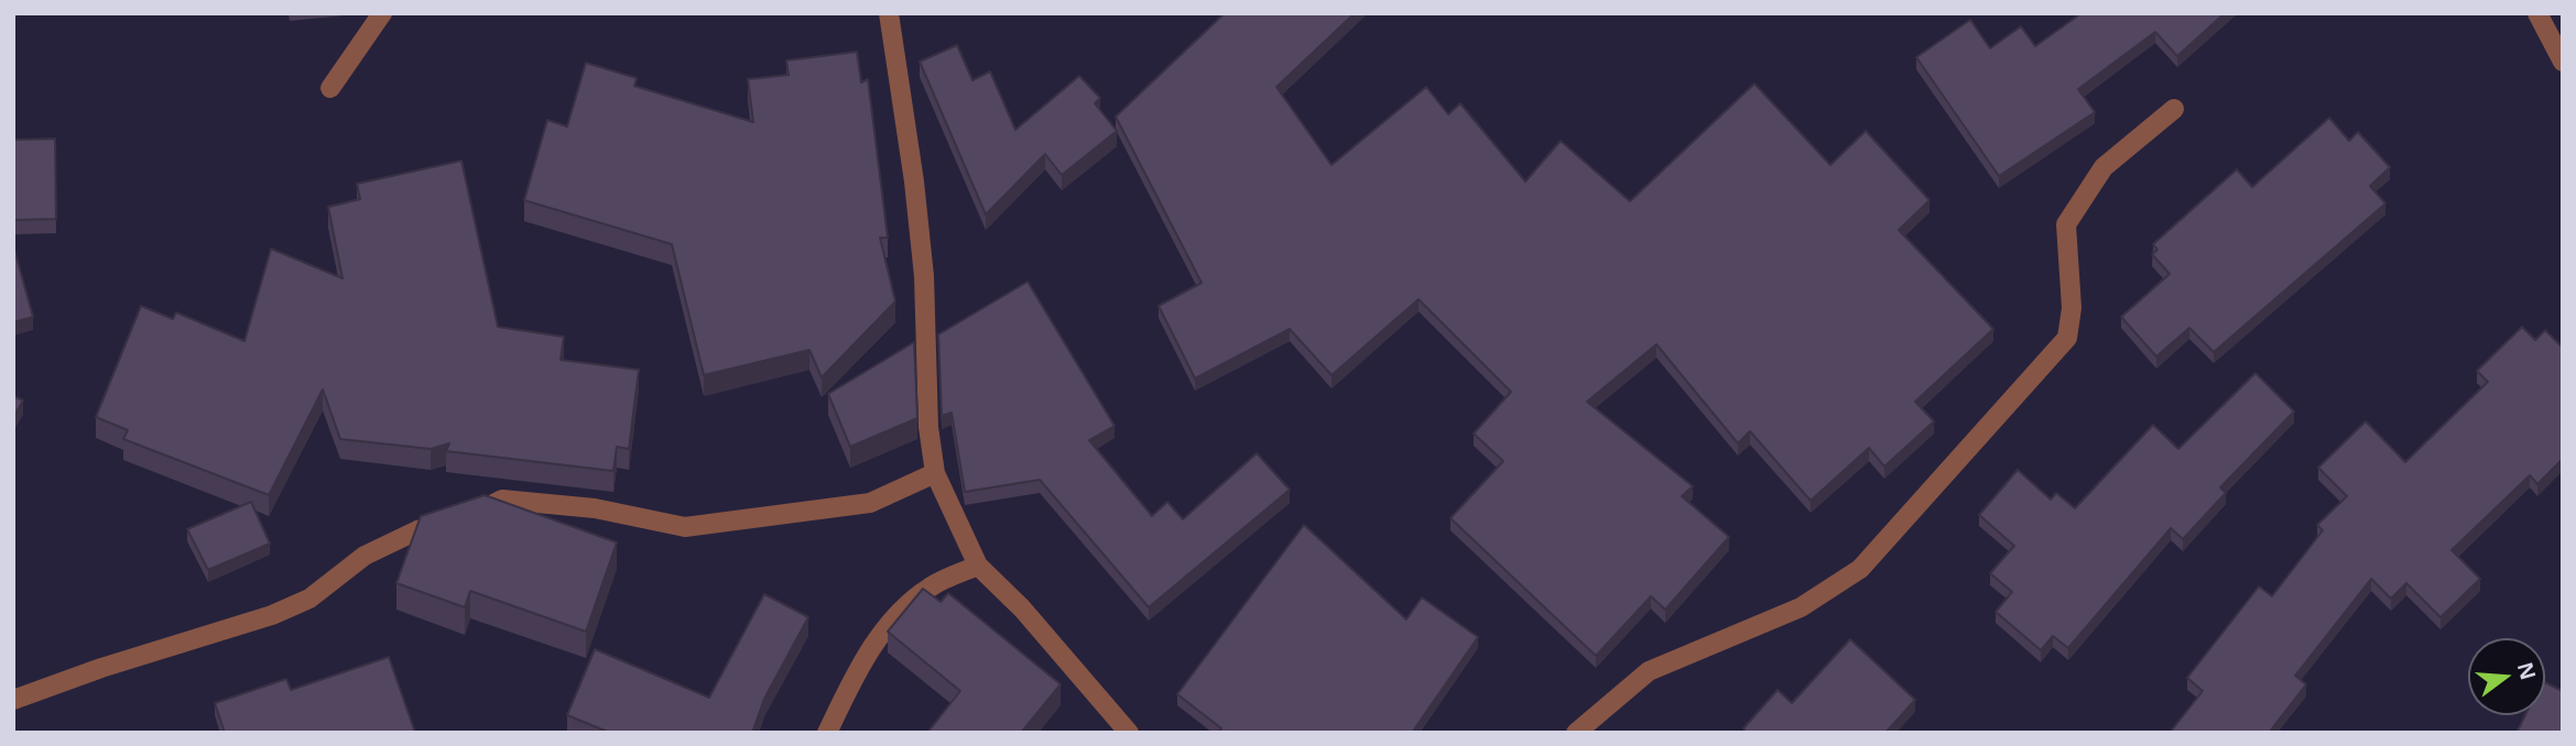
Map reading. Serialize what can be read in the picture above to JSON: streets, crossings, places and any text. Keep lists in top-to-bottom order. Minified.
{"north":"right"}
